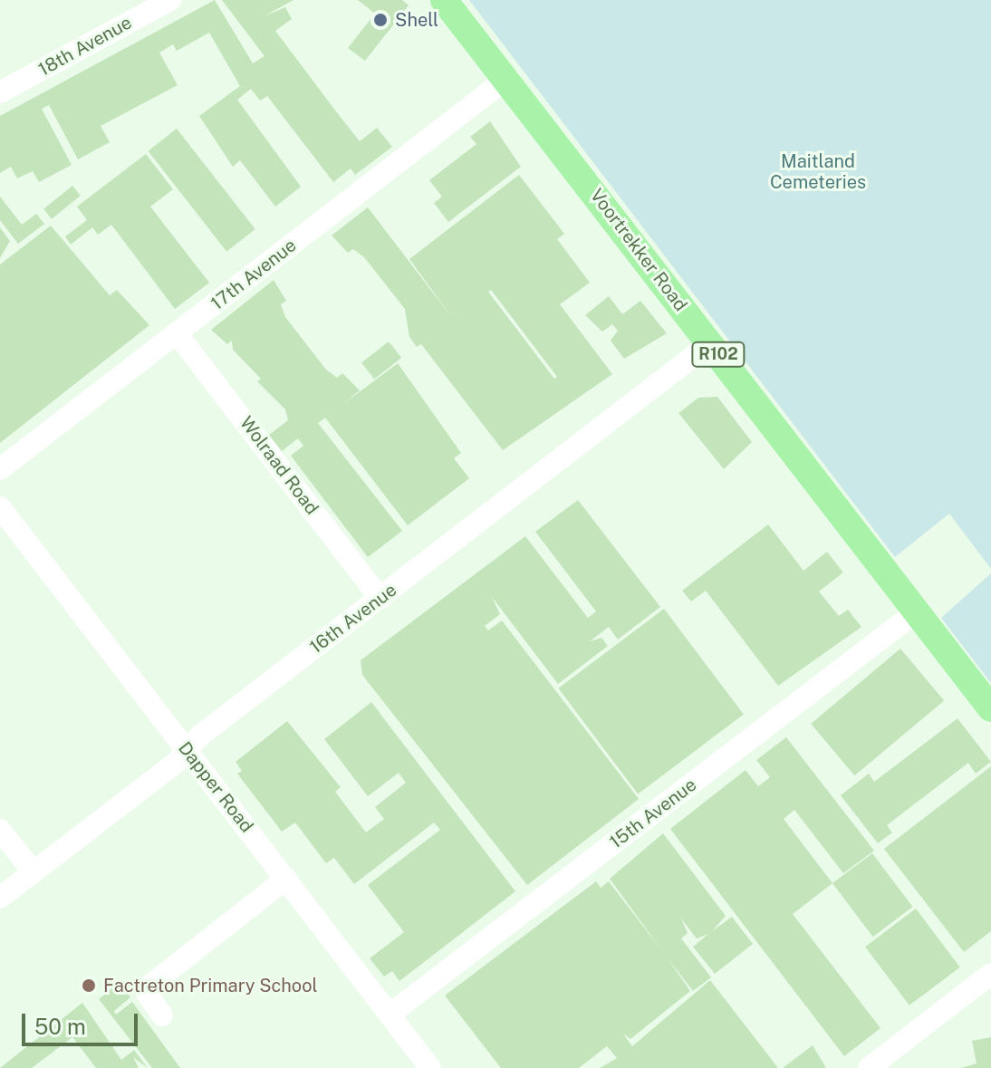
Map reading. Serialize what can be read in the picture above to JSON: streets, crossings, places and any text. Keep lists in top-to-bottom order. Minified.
{"streets":{"main road":["Voortrekker Road","R102"],"street":["18th Avenue","17th Avenue","Wolraad Road","16th Avenue","Dapper Road","15th Avenue"]},"crossings":[["Voortrekker Road","17th Avenue"],["Voortrekker Road","16th Avenue"],["Voortrekker Road","15th Avenue"],["17th Avenue","Wolraad Road"],["Wolraad Road","16th Avenue"],["16th Avenue","Dapper Road"],["Dapper Road","15th Avenue"]],"parks":["Maitland Cemeteries"],"places":["Shell","Factreton Primary School"],"scale_bar":"50 m"}
